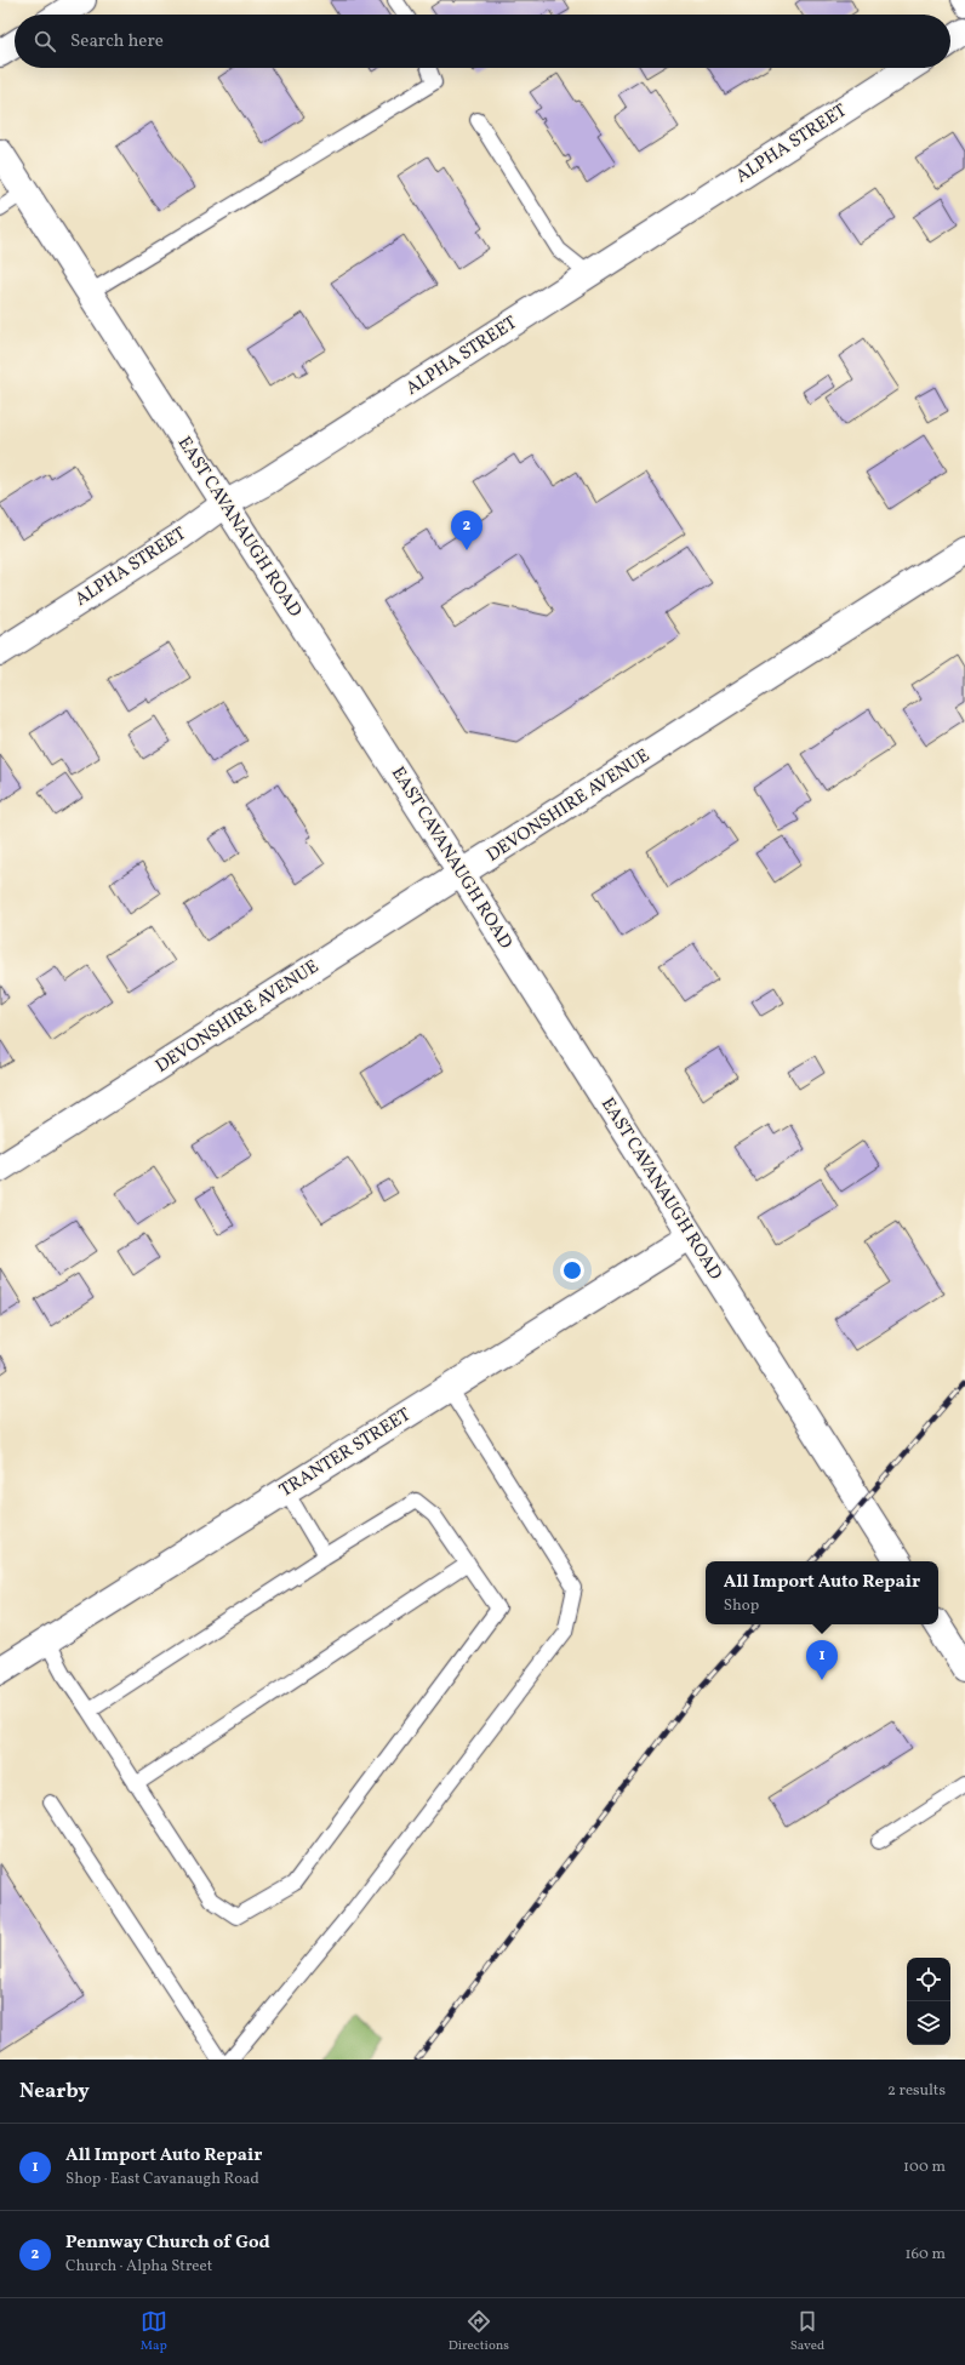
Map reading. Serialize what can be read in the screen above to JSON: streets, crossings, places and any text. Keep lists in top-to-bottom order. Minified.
{"streets":{"street":["ALPHA STREET","EAST CAVANAUGH ROAD","DEVONSHIRE AVENUE","TRANTER STREET"]},"crossings":[["ALPHA STREET","EAST CAVANAUGH ROAD"],["EAST CAVANAUGH ROAD","DEVONSHIRE AVENUE"],["EAST CAVANAUGH ROAD","TRANTER STREET"]],"page":{"search":"Search here","pins":["2","1"],"popup":["All Import Auto Repair","Shop"],"heading":["Nearby","2 results"],"list":[{"mark":"1","name":"All Import Auto Repair","note":"Shop · East Cavanaugh Road","value":"100 m"},{"mark":"2","name":"Pennway Church of God","note":"Church · Alpha Street","value":"160 m"}],"nav":["Map","Directions","Saved"]}}
